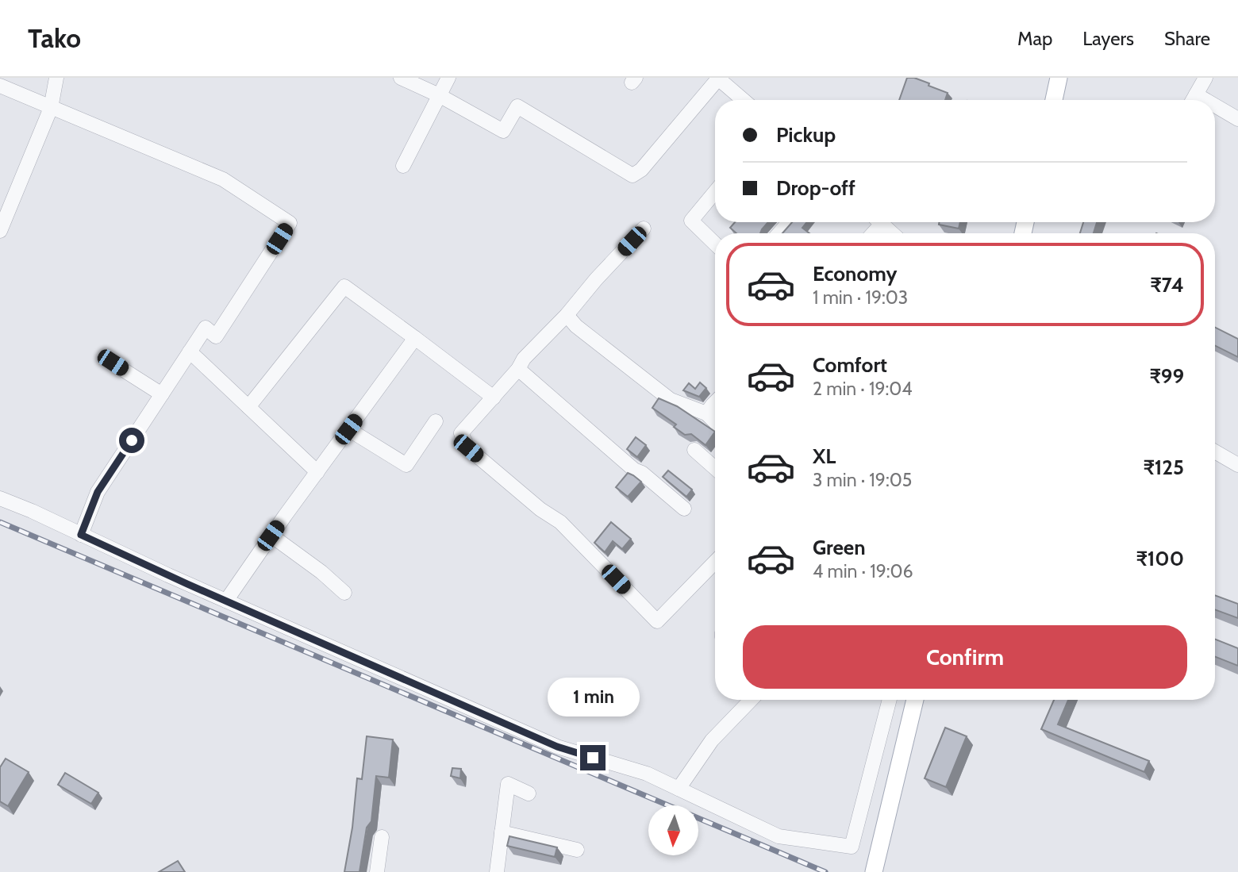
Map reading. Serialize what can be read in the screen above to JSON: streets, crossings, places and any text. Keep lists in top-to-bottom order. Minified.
{"north":"bottom","page":{"header":"Tako","nav":["Map","Layers","Share"],"banner":["Pickup","Drop-off"],"list":[{"name":"Economy","note":"1 min · 19:03","value":"₹74"},{"name":"Comfort","note":"2 min · 19:04","value":"₹99"},{"name":"XL","note":"3 min · 19:05","value":"₹125"},{"name":"Green","note":"4 min · 19:06","value":"₹100"}],"buttons":"Confirm","bubble":"1 min"}}
